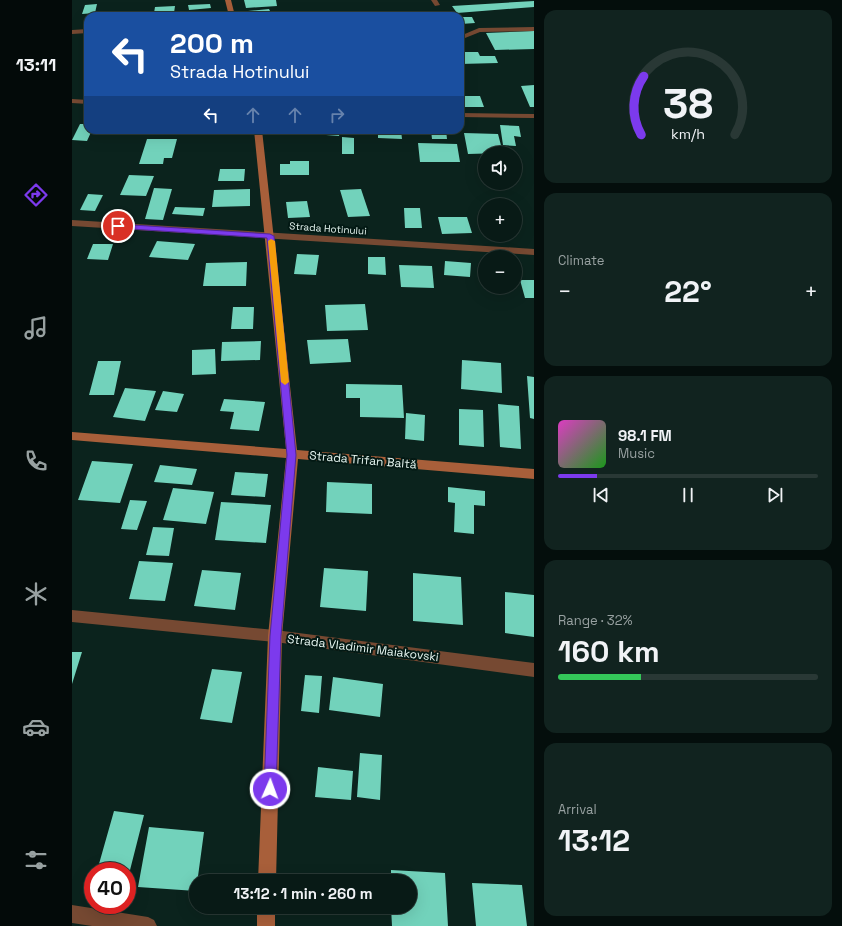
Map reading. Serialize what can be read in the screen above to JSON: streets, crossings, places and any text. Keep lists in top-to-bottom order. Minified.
{"streets":{"street":["Strada Hotinului","Strada Trifan Baltă","Strada Vladimir Maiakovski"]},"page":{"tabs":"13:11","turn":["200 m","Strada Hotinului"],"map_buttons":["+","−"],"tile":["Climate",["Range · 32%","160 km"],["Arrival","13:12"]],"heat":["−","22°","+"],"song":["98.1 FM","Music"],"limit":"40","trip":"13:12 · 1 min · 260 m","gauge":["38","km/h"]}}
